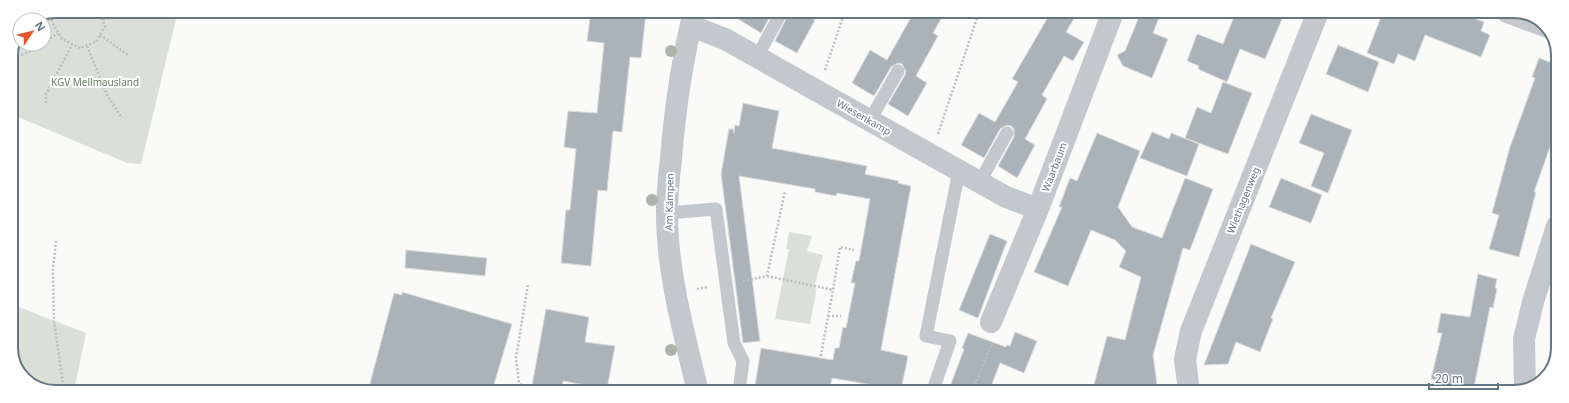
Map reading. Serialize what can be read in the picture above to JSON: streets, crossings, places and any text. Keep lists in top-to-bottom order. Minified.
{"streets":{"street":["Wiesenkamp","Waarbaum","Wiethagenweg","Am Kämpen"]},"crossings":[["Wiesenkamp","Waarbaum"],["Wiesenkamp","Am Kämpen"]],"parks":["KGV Mellmausland"],"scale_bar":"20 m","north":"top right"}
